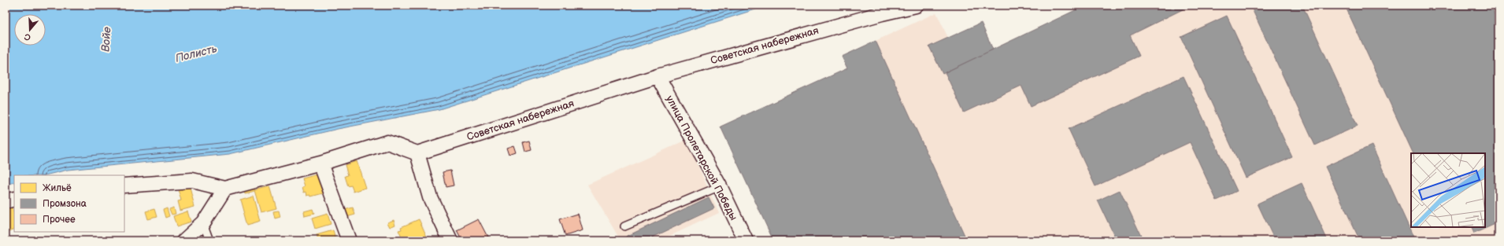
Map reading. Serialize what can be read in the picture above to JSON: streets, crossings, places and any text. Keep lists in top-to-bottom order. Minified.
{"streets":{"street":["Советская набережная","улица Пролетарской Победы"]},"crossings":[["Советская набережная","улица Пролетарской Победы"]],"water":["Войе","Полисть"],"legend":["Жильё","Промзона","Прочее"],"north":"bottom"}
